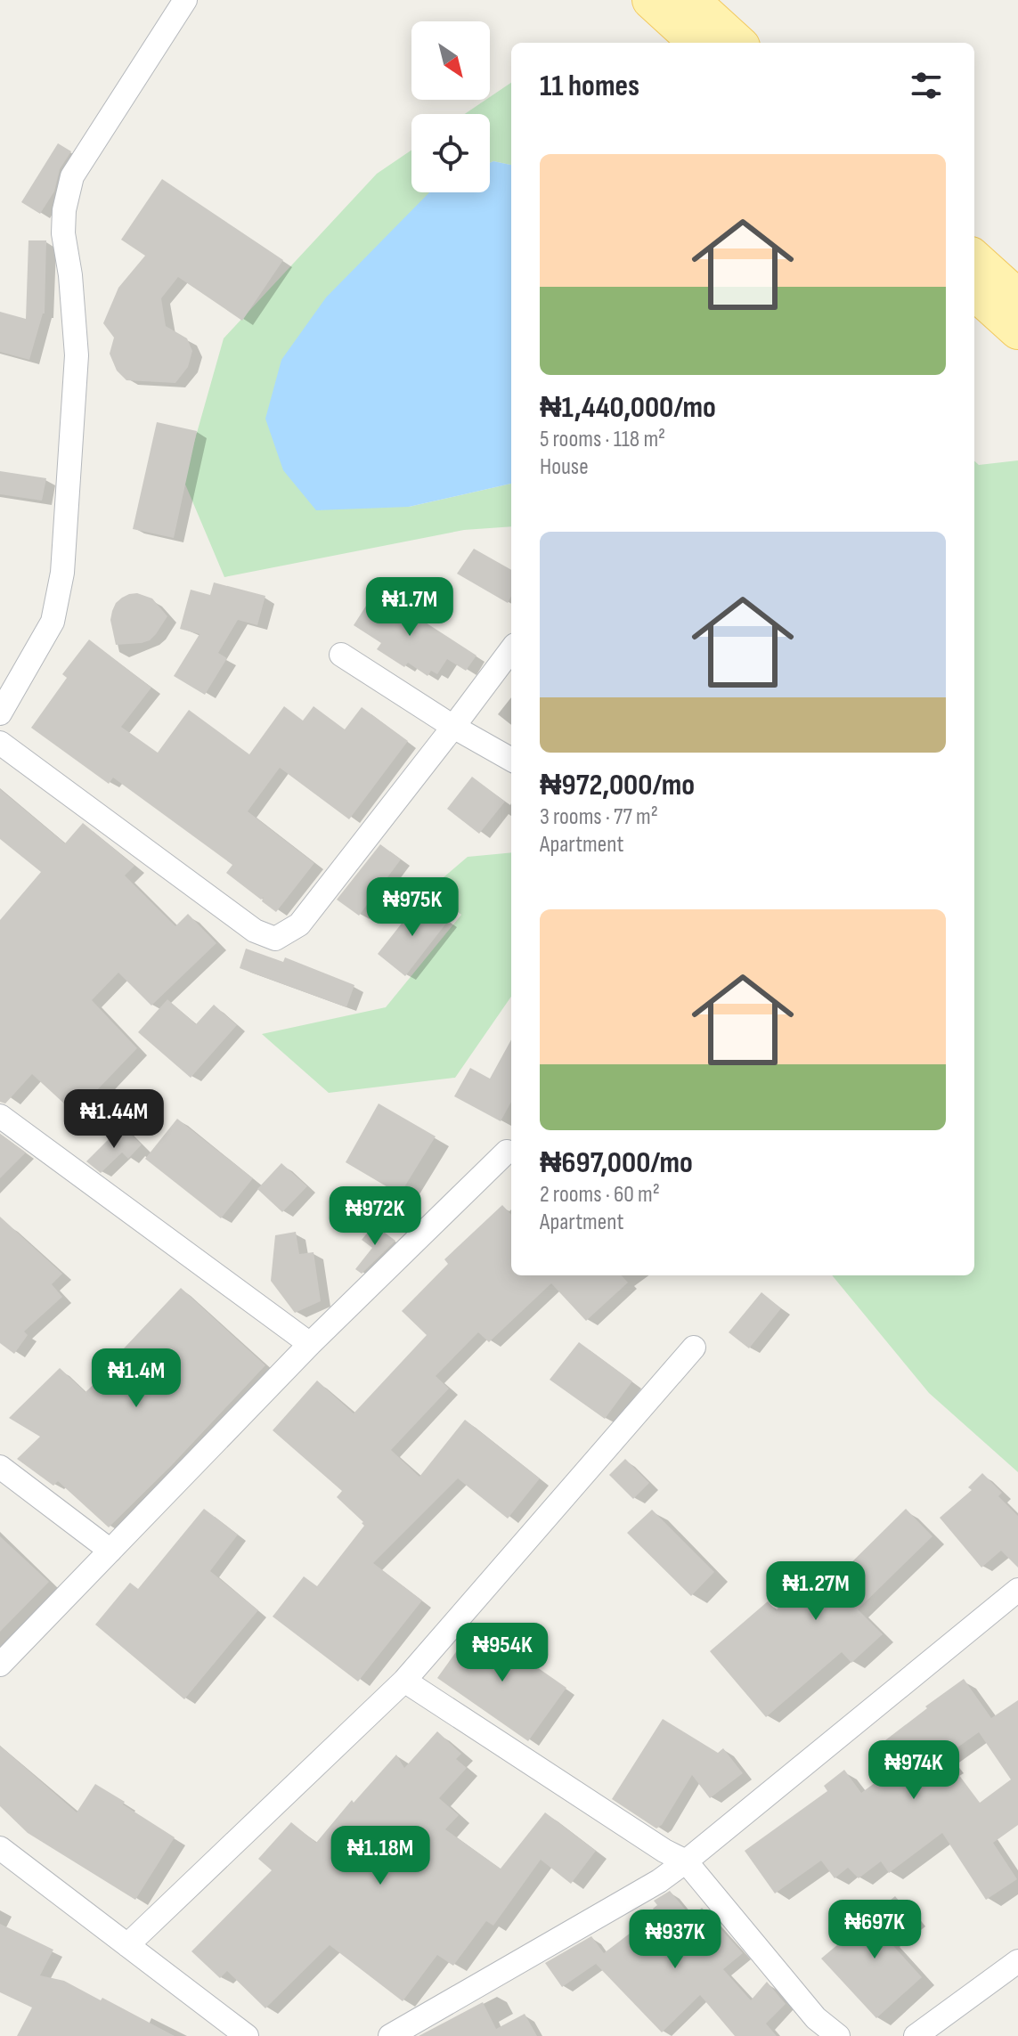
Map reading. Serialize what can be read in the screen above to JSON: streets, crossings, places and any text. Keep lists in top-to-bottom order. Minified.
{"north":"bottom right","page":{"heading":"11 homes","list":[{"name":"₦1,440,000/mo","note":"5 rooms · 118 m² · House"},{"name":"₦972,000/mo","note":"3 rooms · 77 m² · Apartment"},{"name":"₦697,000/mo","note":"2 rooms · 60 m² · Apartment"}],"price":["₦1.7M","₦975K","₦1.44M","₦972K","₦1.4M","₦1.27M","₦954K","₦974K","₦1.18M","₦697K","₦937K"]}}
